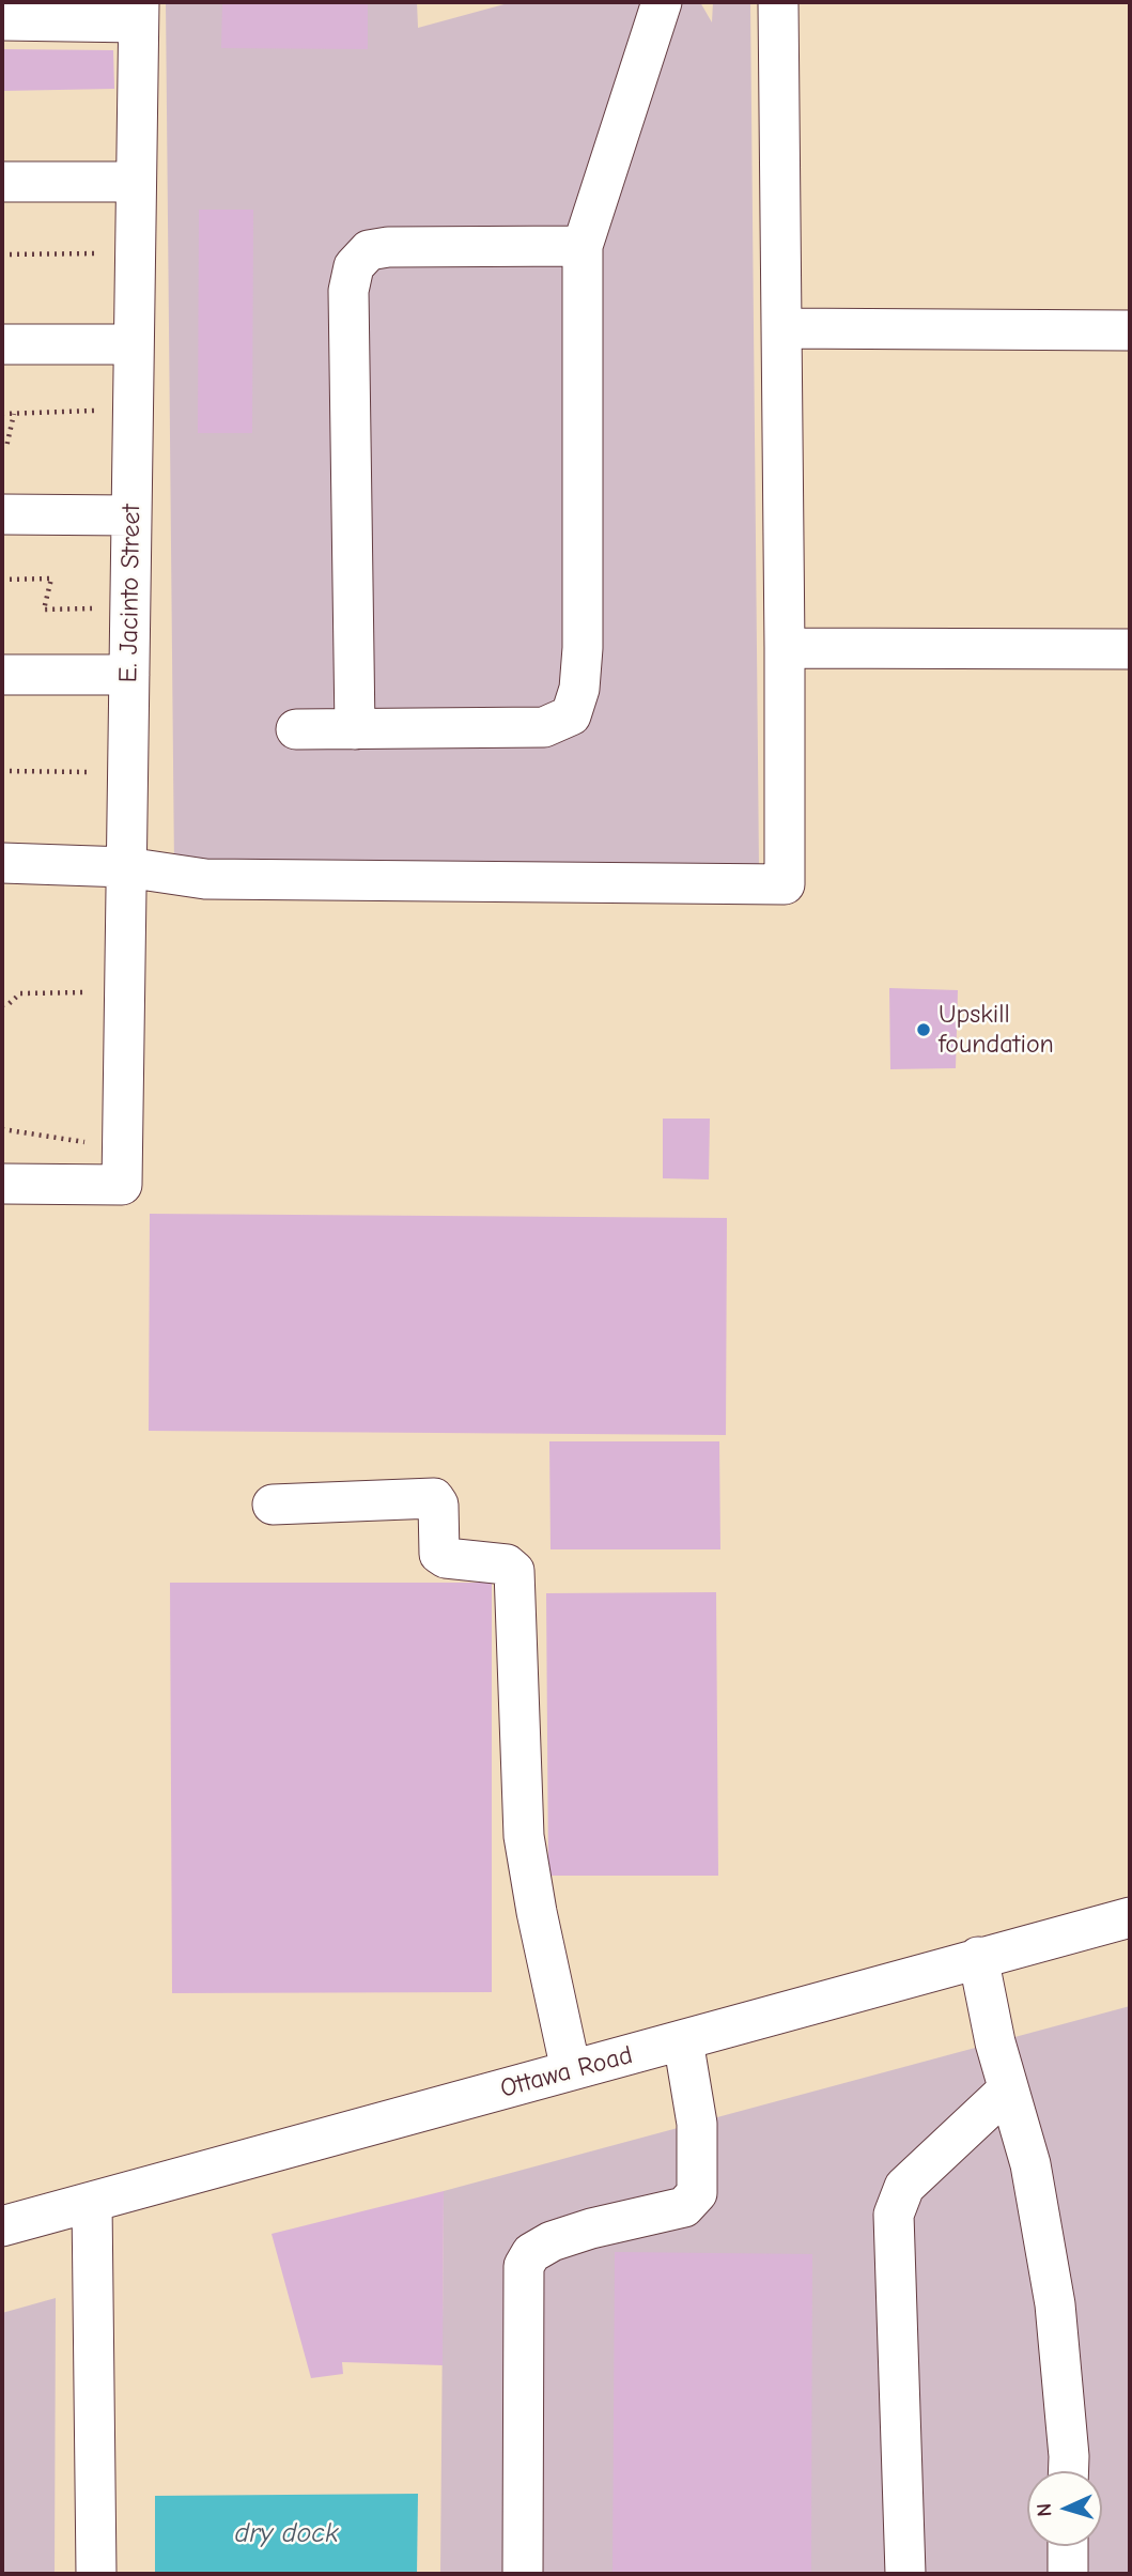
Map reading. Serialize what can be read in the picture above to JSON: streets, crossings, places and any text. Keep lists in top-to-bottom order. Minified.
{"streets":{"street":["E. Jacinto Street","Ottawa Road"]},"water":["dry dock"],"places":["Upskill foundation"],"north":"left"}
